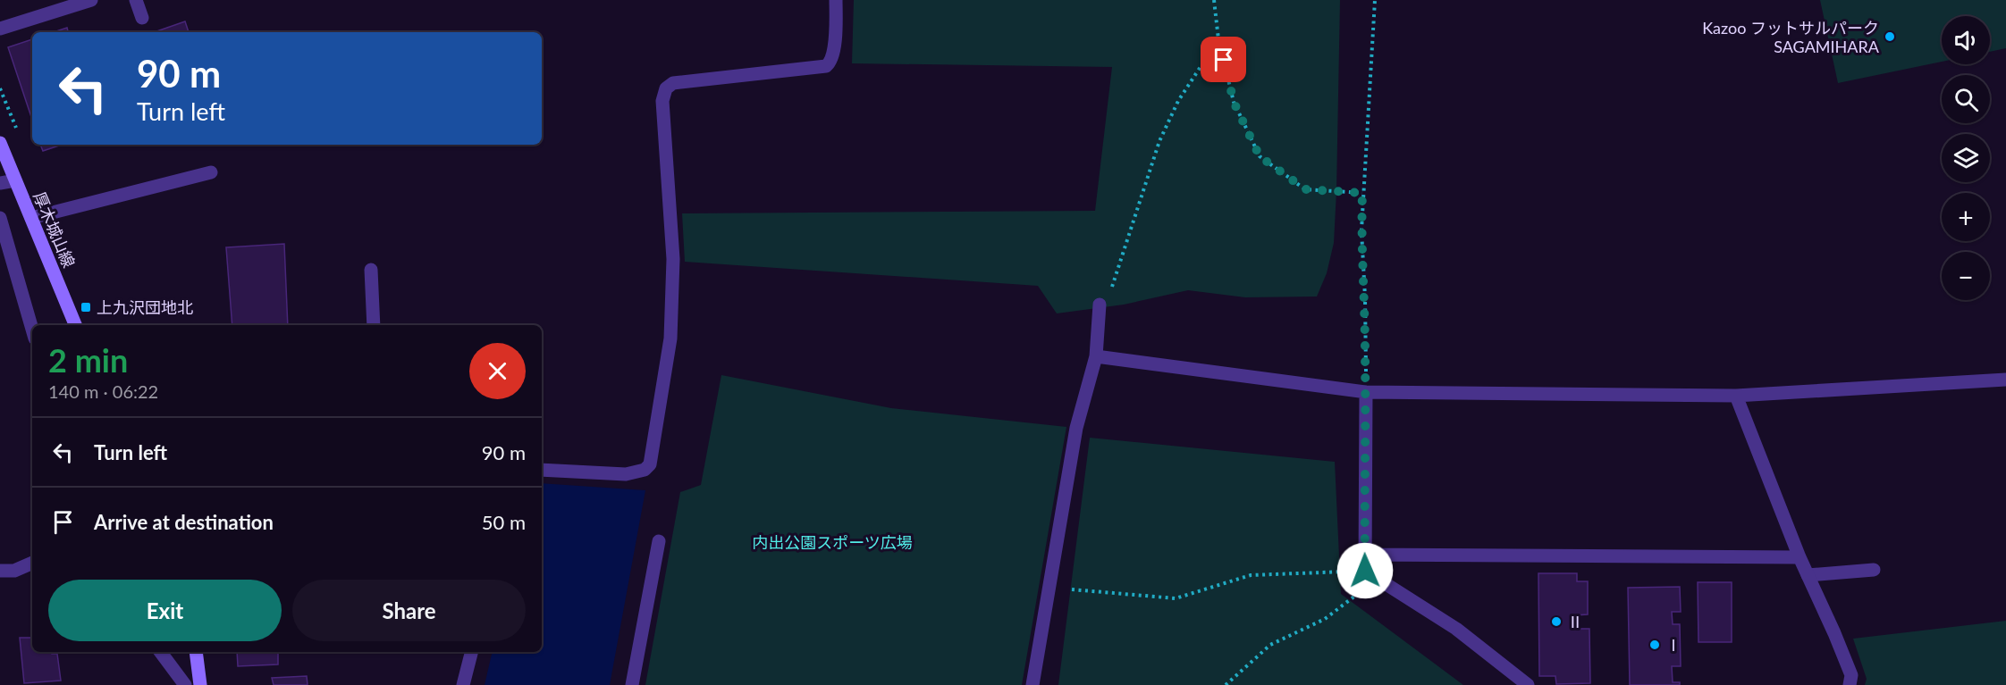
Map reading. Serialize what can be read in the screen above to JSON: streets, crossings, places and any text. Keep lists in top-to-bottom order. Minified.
{"streets":{"main road":["厚木城山線"]},"parks":["内出公園スポーツ広場"],"places":{"other":["Kazoo フットサルパーク SAGAMIHARA","Ⅱ","Ⅰ"],"transit":["上九沢団地北"]},"page":{"map_buttons":["+","−"],"turn":["90 m","Turn left"],"heading":["2 min","140 m · 06:22"],"list":[{"name":"Turn left","value":"90 m"},{"name":"Arrive at destination","value":"50 m"}],"buttons":["Exit","Share"]}}
